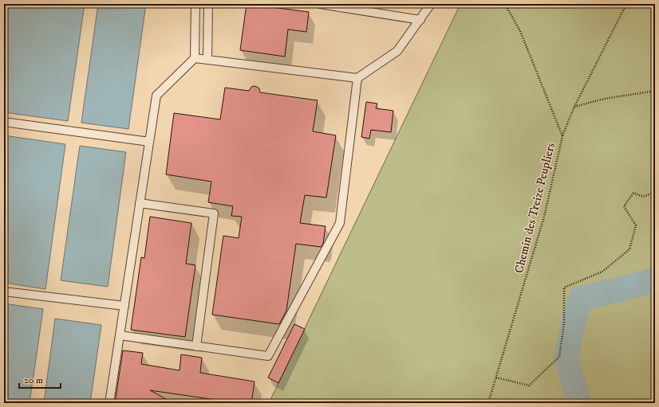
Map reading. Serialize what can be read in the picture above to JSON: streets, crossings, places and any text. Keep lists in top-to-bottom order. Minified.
{"streets":{"path":["Chemin des Treize Peupliers"]},"scale_bar":"20 m"}
